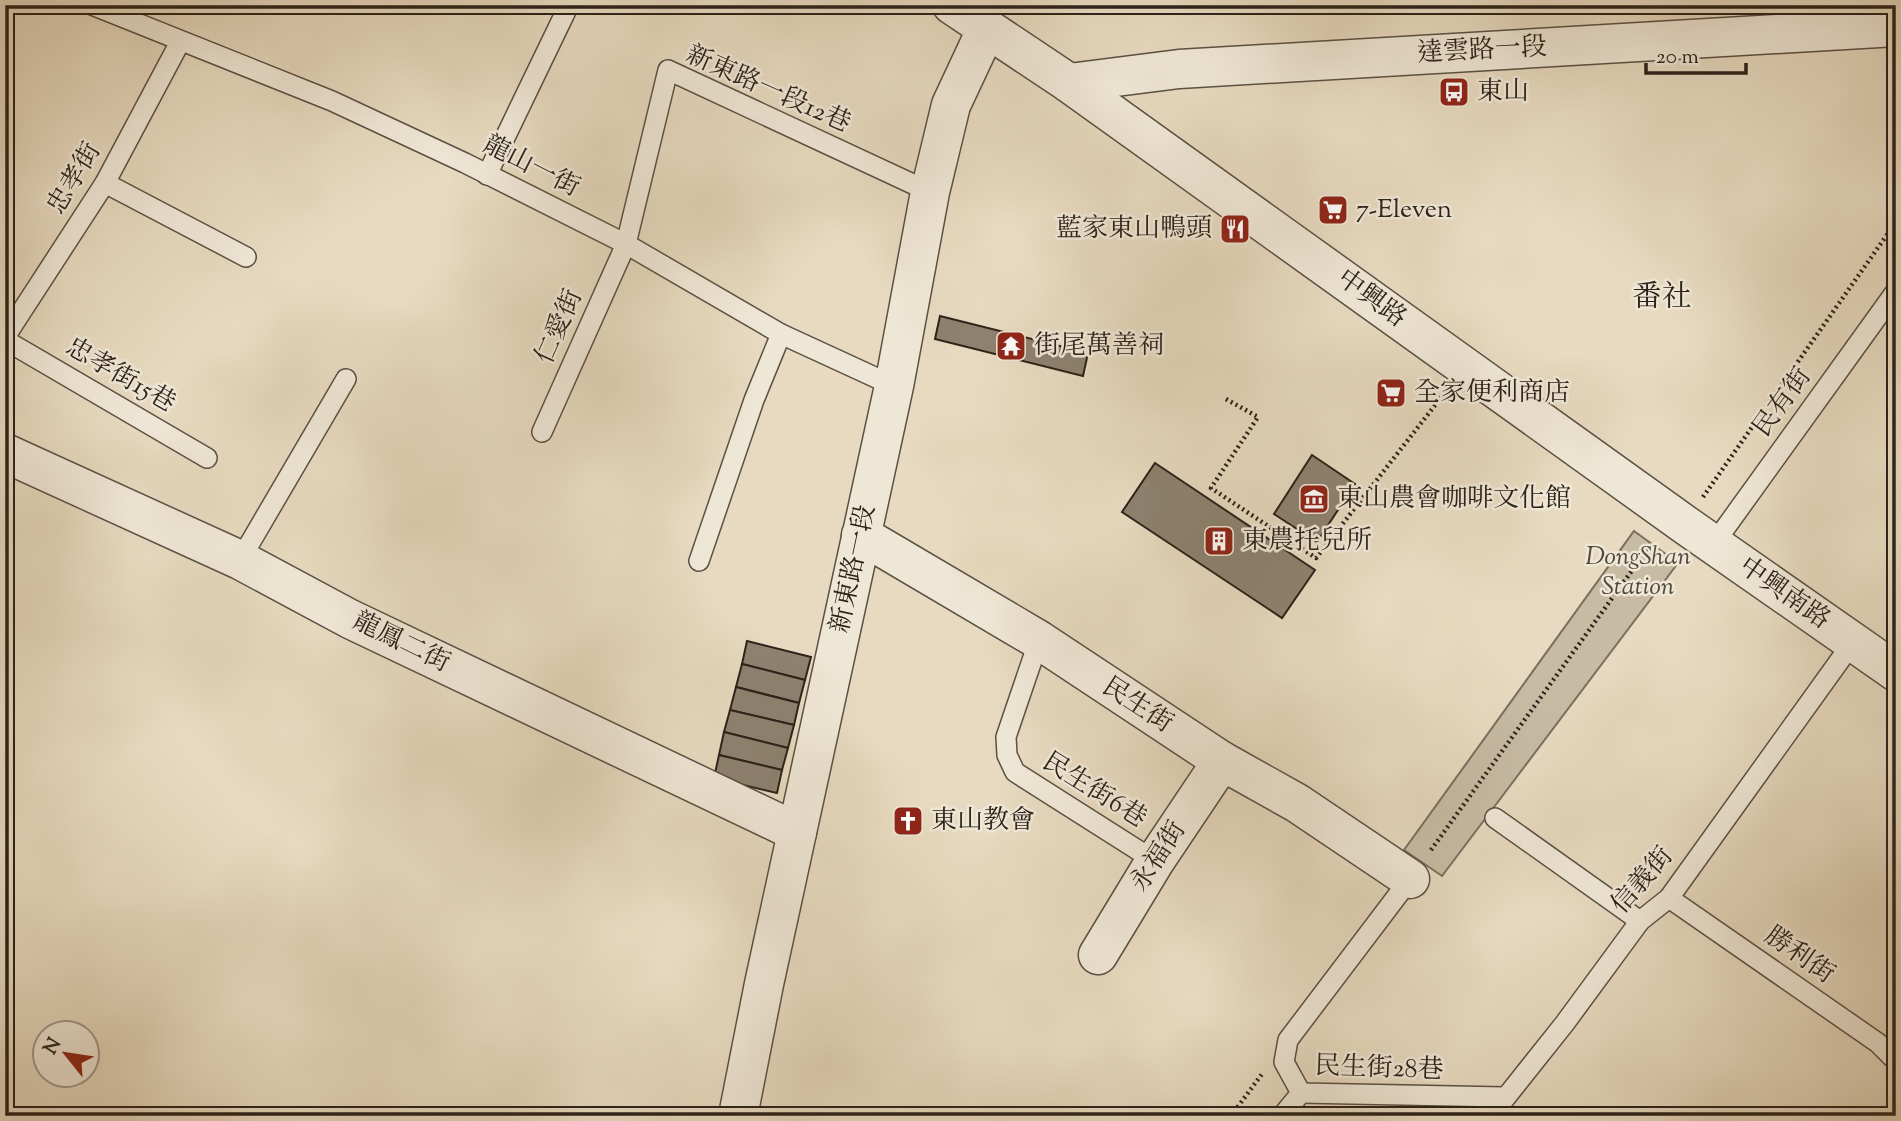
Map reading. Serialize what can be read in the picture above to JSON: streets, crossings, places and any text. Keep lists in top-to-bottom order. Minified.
{"streets":{"street":["達雲路一段","中興路","新東路一段","中興南路","龍鳳二街","民生街","永福街"],"lane":["新東路一段12巷","龍山一街","忠孝街","仁愛街","忠孝街15巷","民有街","民生街6巷","信義街","勝利街","民生街28巷"]},"crossings":[["達雲路一段","中興路"],["新東路一段12巷","龍山一街"],["新東路一段12巷","仁愛街"],["新東路一段12巷","新東路一段"],["龍山一街","忠孝街"],["龍山一街","仁愛街"],["龍山一街","新東路一段"],["忠孝街","忠孝街15巷"],["中興路","民有街"],["中興路","新東路一段"],["中興路","中興南路"],["民有街","中興南路"],["新東路一段","龍鳳二街"],["新東路一段","民生街"],["中興南路","信義街"],["民生街","民生街6巷"],["民生街","永福街"],["民生街","民生街28巷"],["民生街6巷","永福街"],["信義街","勝利街"],["信義街","民生街28巷"]],"districts":["番社"],"parks":["DongShan Station"],"places":{"bus stop":["東山"],"supermarket":["7-Eleven","全家便利商店"],"restaurant":["藍家東山鴨頭"],"temple":["街尾萬善祠"],"museum":["東山農會咖啡文化館"],"building":["東農托兒所"],"church":["東山教會"]},"scale_bar":"20 m","north":"top left"}
